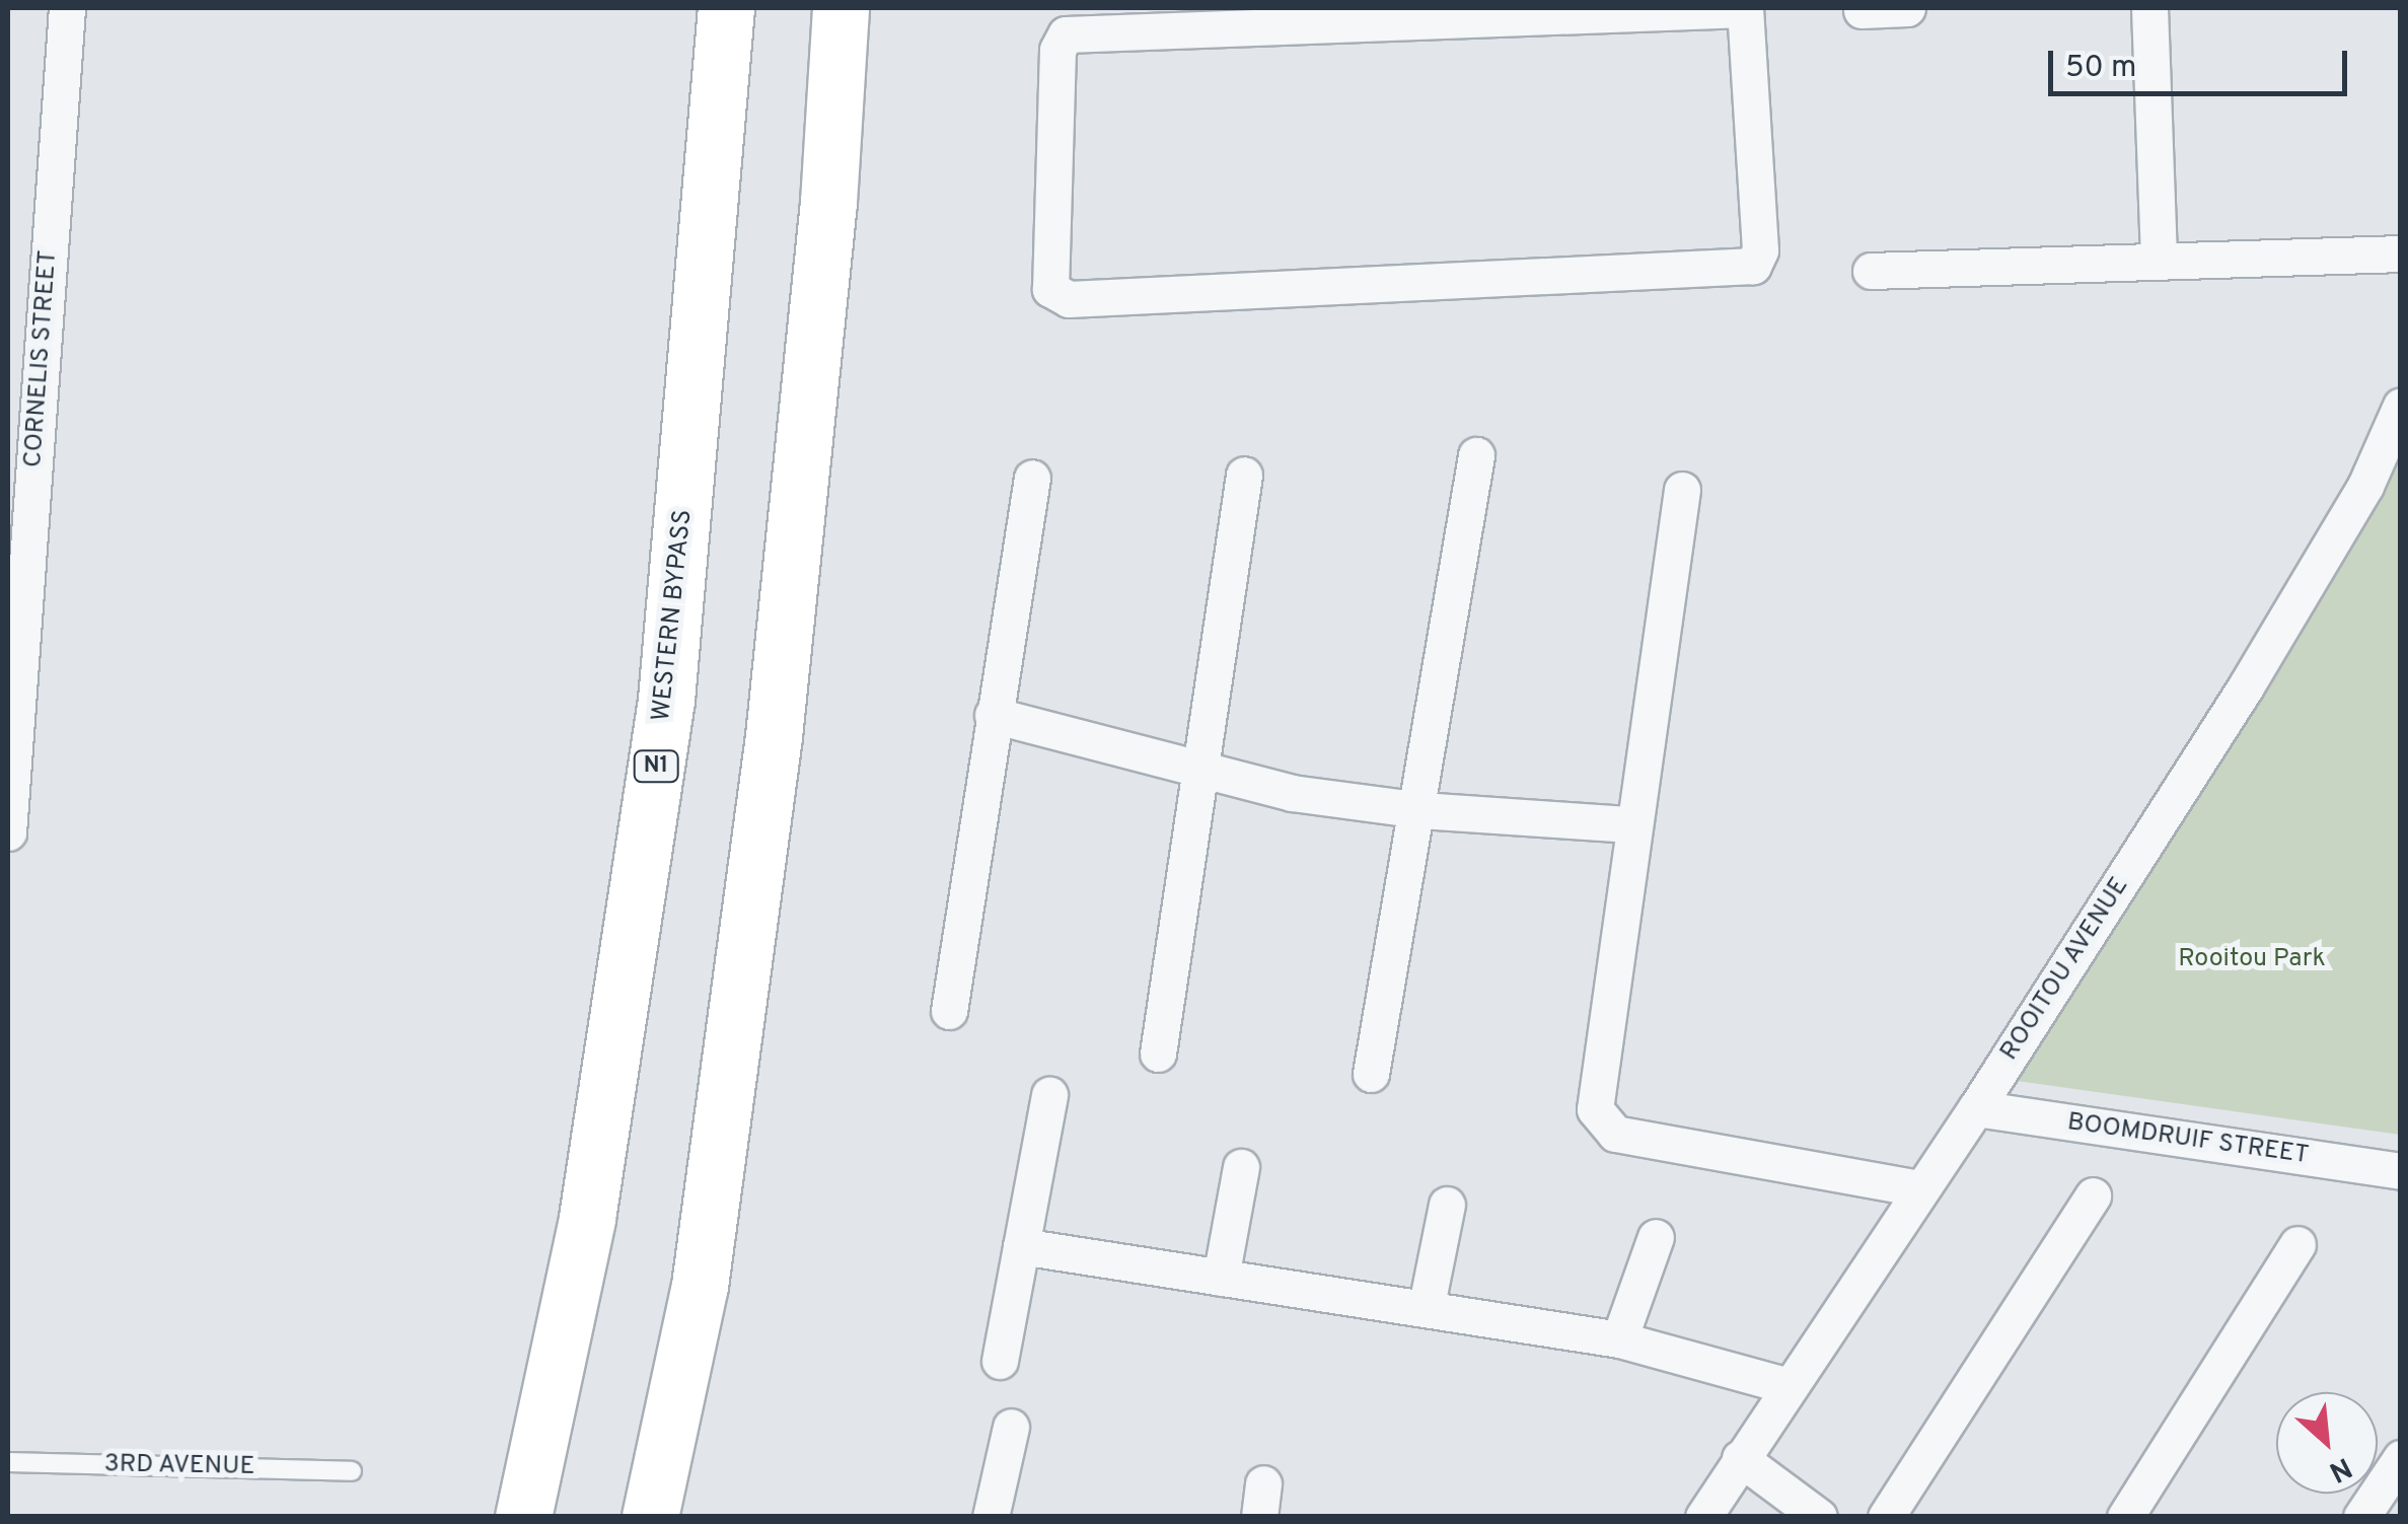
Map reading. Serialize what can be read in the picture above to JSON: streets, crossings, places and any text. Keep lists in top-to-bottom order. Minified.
{"streets":{"highway":["WESTERN BYPASS","N1"],"street":["CORNELIS STREET","ROOITOU AVENUE","BOOMDRUIF STREET"],"lane":["3RD AVENUE"]},"crossings":[["ROOITOU AVENUE","BOOMDRUIF STREET"]],"parks":["Rooitou Park"],"scale_bar":"50 m","north":"bottom right"}
